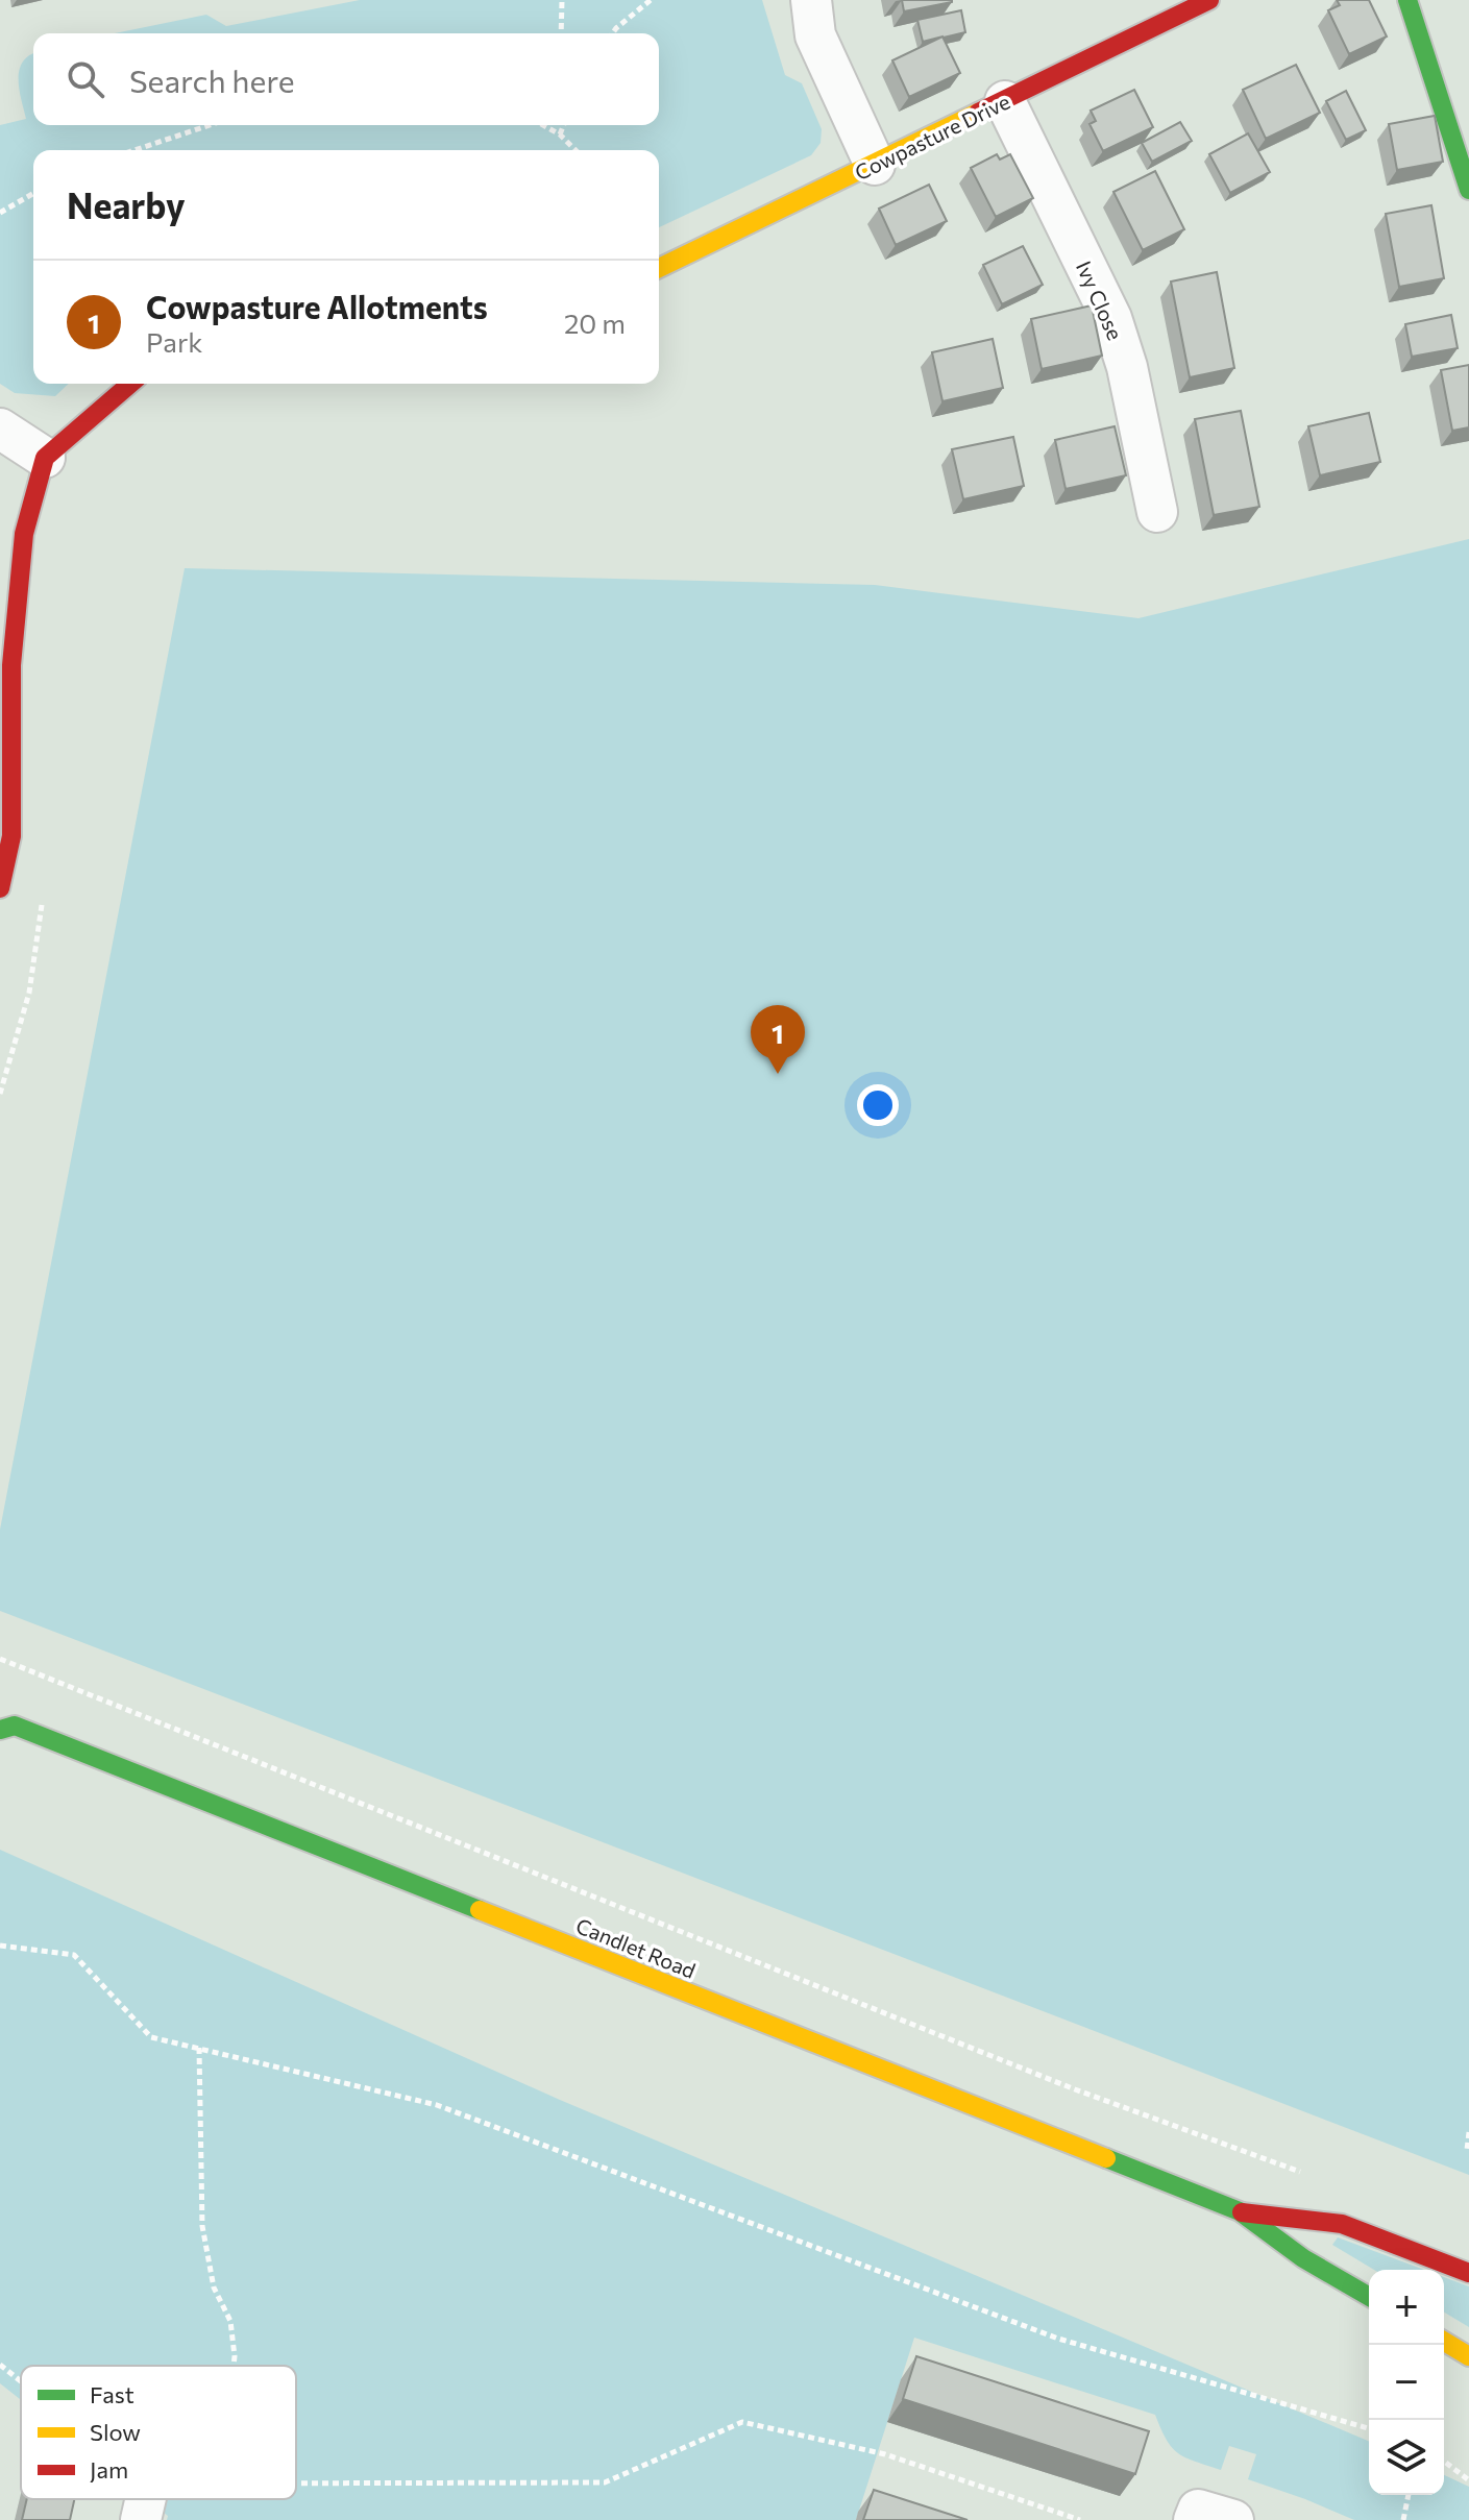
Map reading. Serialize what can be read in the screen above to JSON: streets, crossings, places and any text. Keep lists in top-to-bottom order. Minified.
{"streets":{"main road":["Cowpasture Drive","Candlet Road"],"street":["Ivy Close"]},"crossings":[["Cowpasture Drive","Ivy Close"]],"legend":["Fast","Slow","Jam"],"page":{"search":"Search here","heading":"Nearby","list":[{"mark":"1","name":"Cowpasture Allotments","note":"Park","value":"20 m"}],"pins":"1","map_buttons":["+","−"]}}
